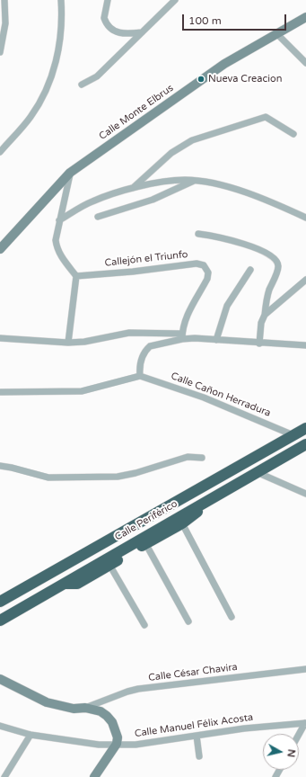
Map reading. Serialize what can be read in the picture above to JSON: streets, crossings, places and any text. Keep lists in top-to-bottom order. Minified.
{"streets":{"highway":["Calle Periférico"],"street":["Calle Monte Elbrus","Callejón el Triunfo","Calle Cañon Herradura","Calle César Chavira","Calle Manuel Félix Acosta"]},"crossings":[["Calle Cañon Herradura","Calle Periférico"]],"places":["Nueva Creacion"],"scale_bar":"100 m","north":"right"}
